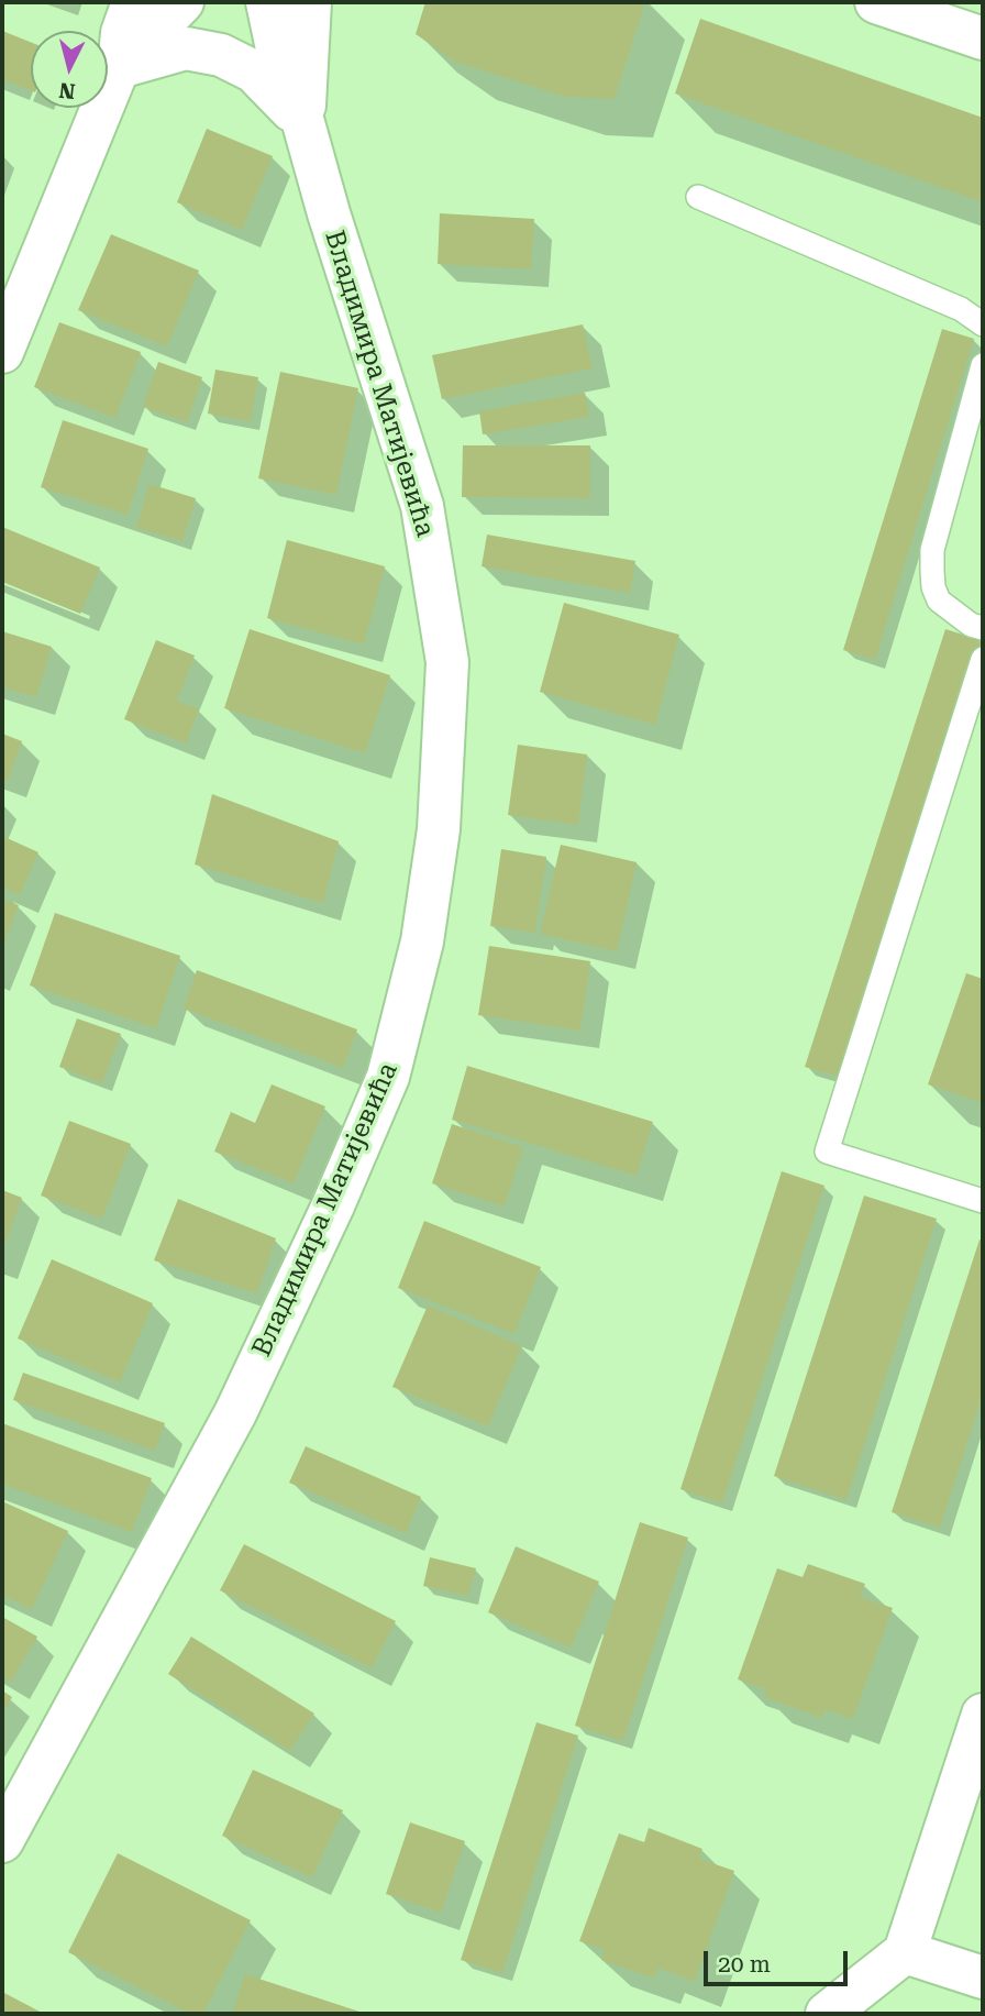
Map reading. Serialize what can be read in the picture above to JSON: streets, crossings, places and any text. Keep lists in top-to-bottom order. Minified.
{"streets":{"street":["Владимира Матијевића"]},"scale_bar":"20 m","north":"bottom"}
